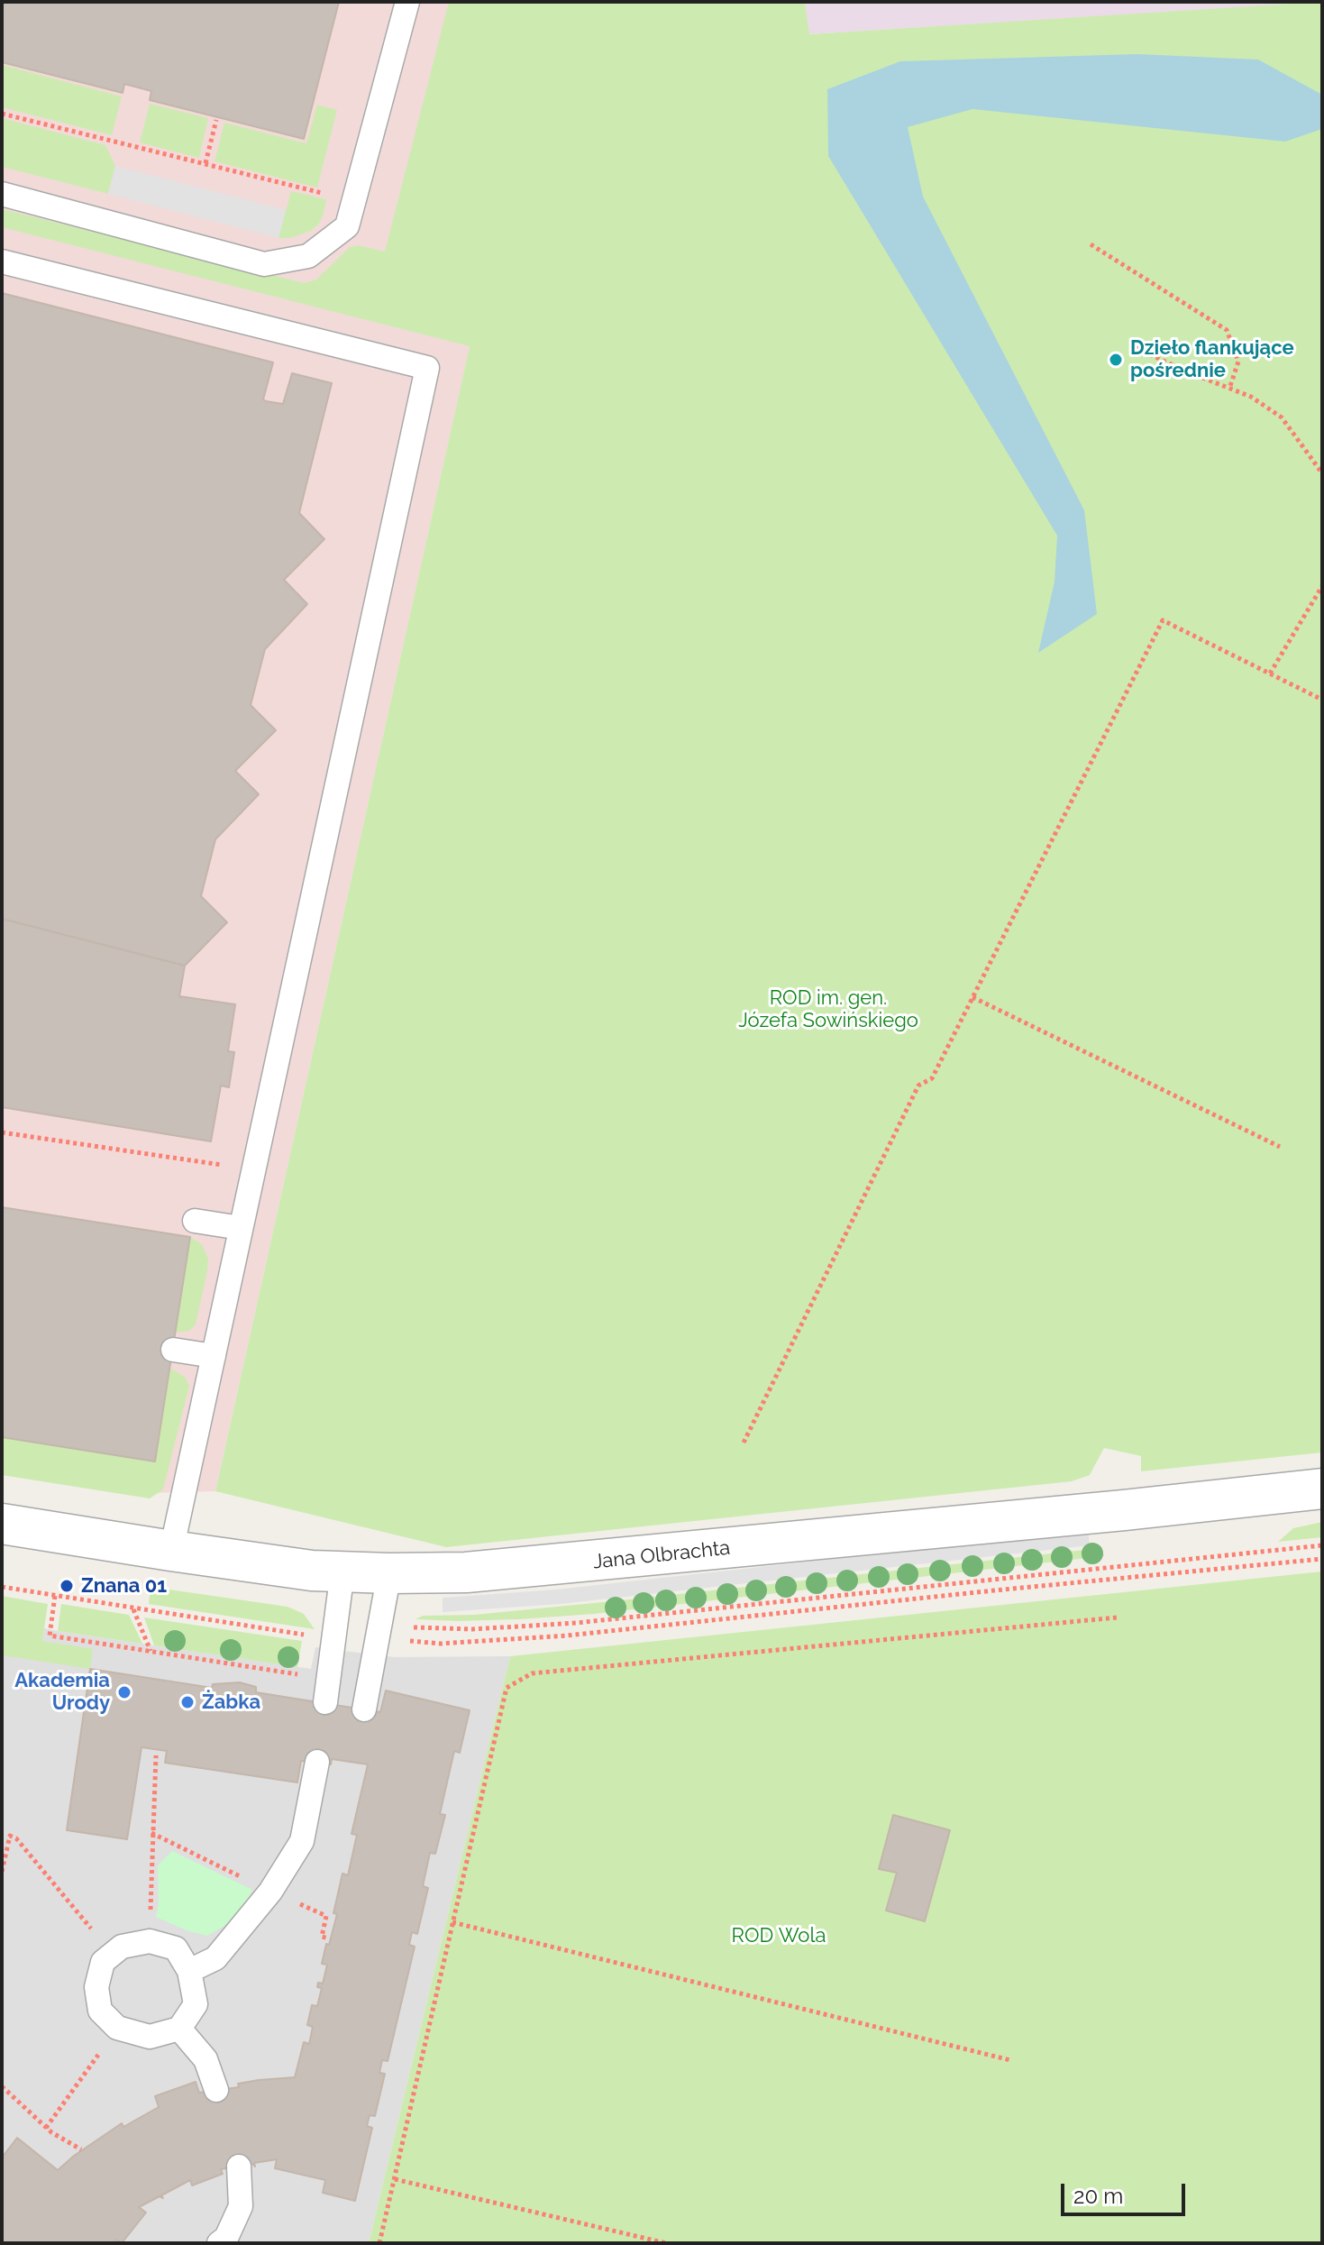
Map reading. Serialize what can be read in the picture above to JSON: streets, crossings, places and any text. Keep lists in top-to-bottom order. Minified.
{"streets":{"street":["Jana Olbrachta"]},"parks":["ROD im. gen. Józefa Sowińskiego","ROD Wola"],"places":["Dzieło flankujące pośrednie","Znana 01","Akademia Urody","Żabka"],"scale_bar":"20 m"}
